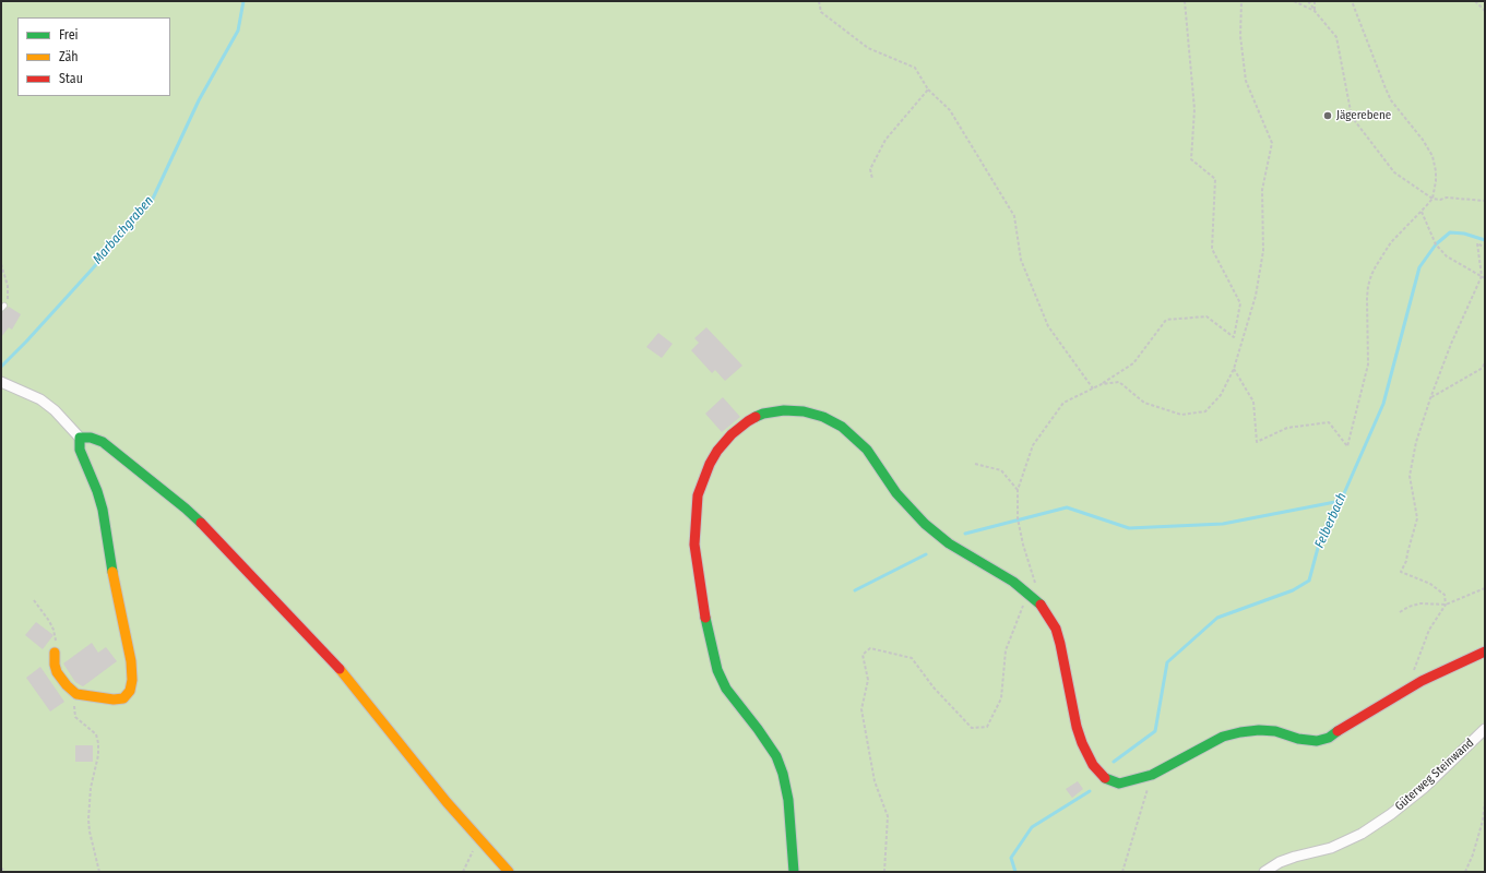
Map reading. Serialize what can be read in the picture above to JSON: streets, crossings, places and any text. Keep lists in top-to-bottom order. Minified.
{"streets":{"street":["Güterweg Steinwand"]},"water":["Marbachgraben","Felberbach"],"places":["Jägerebene"],"legend":["Frei","Zäh","Stau"]}
